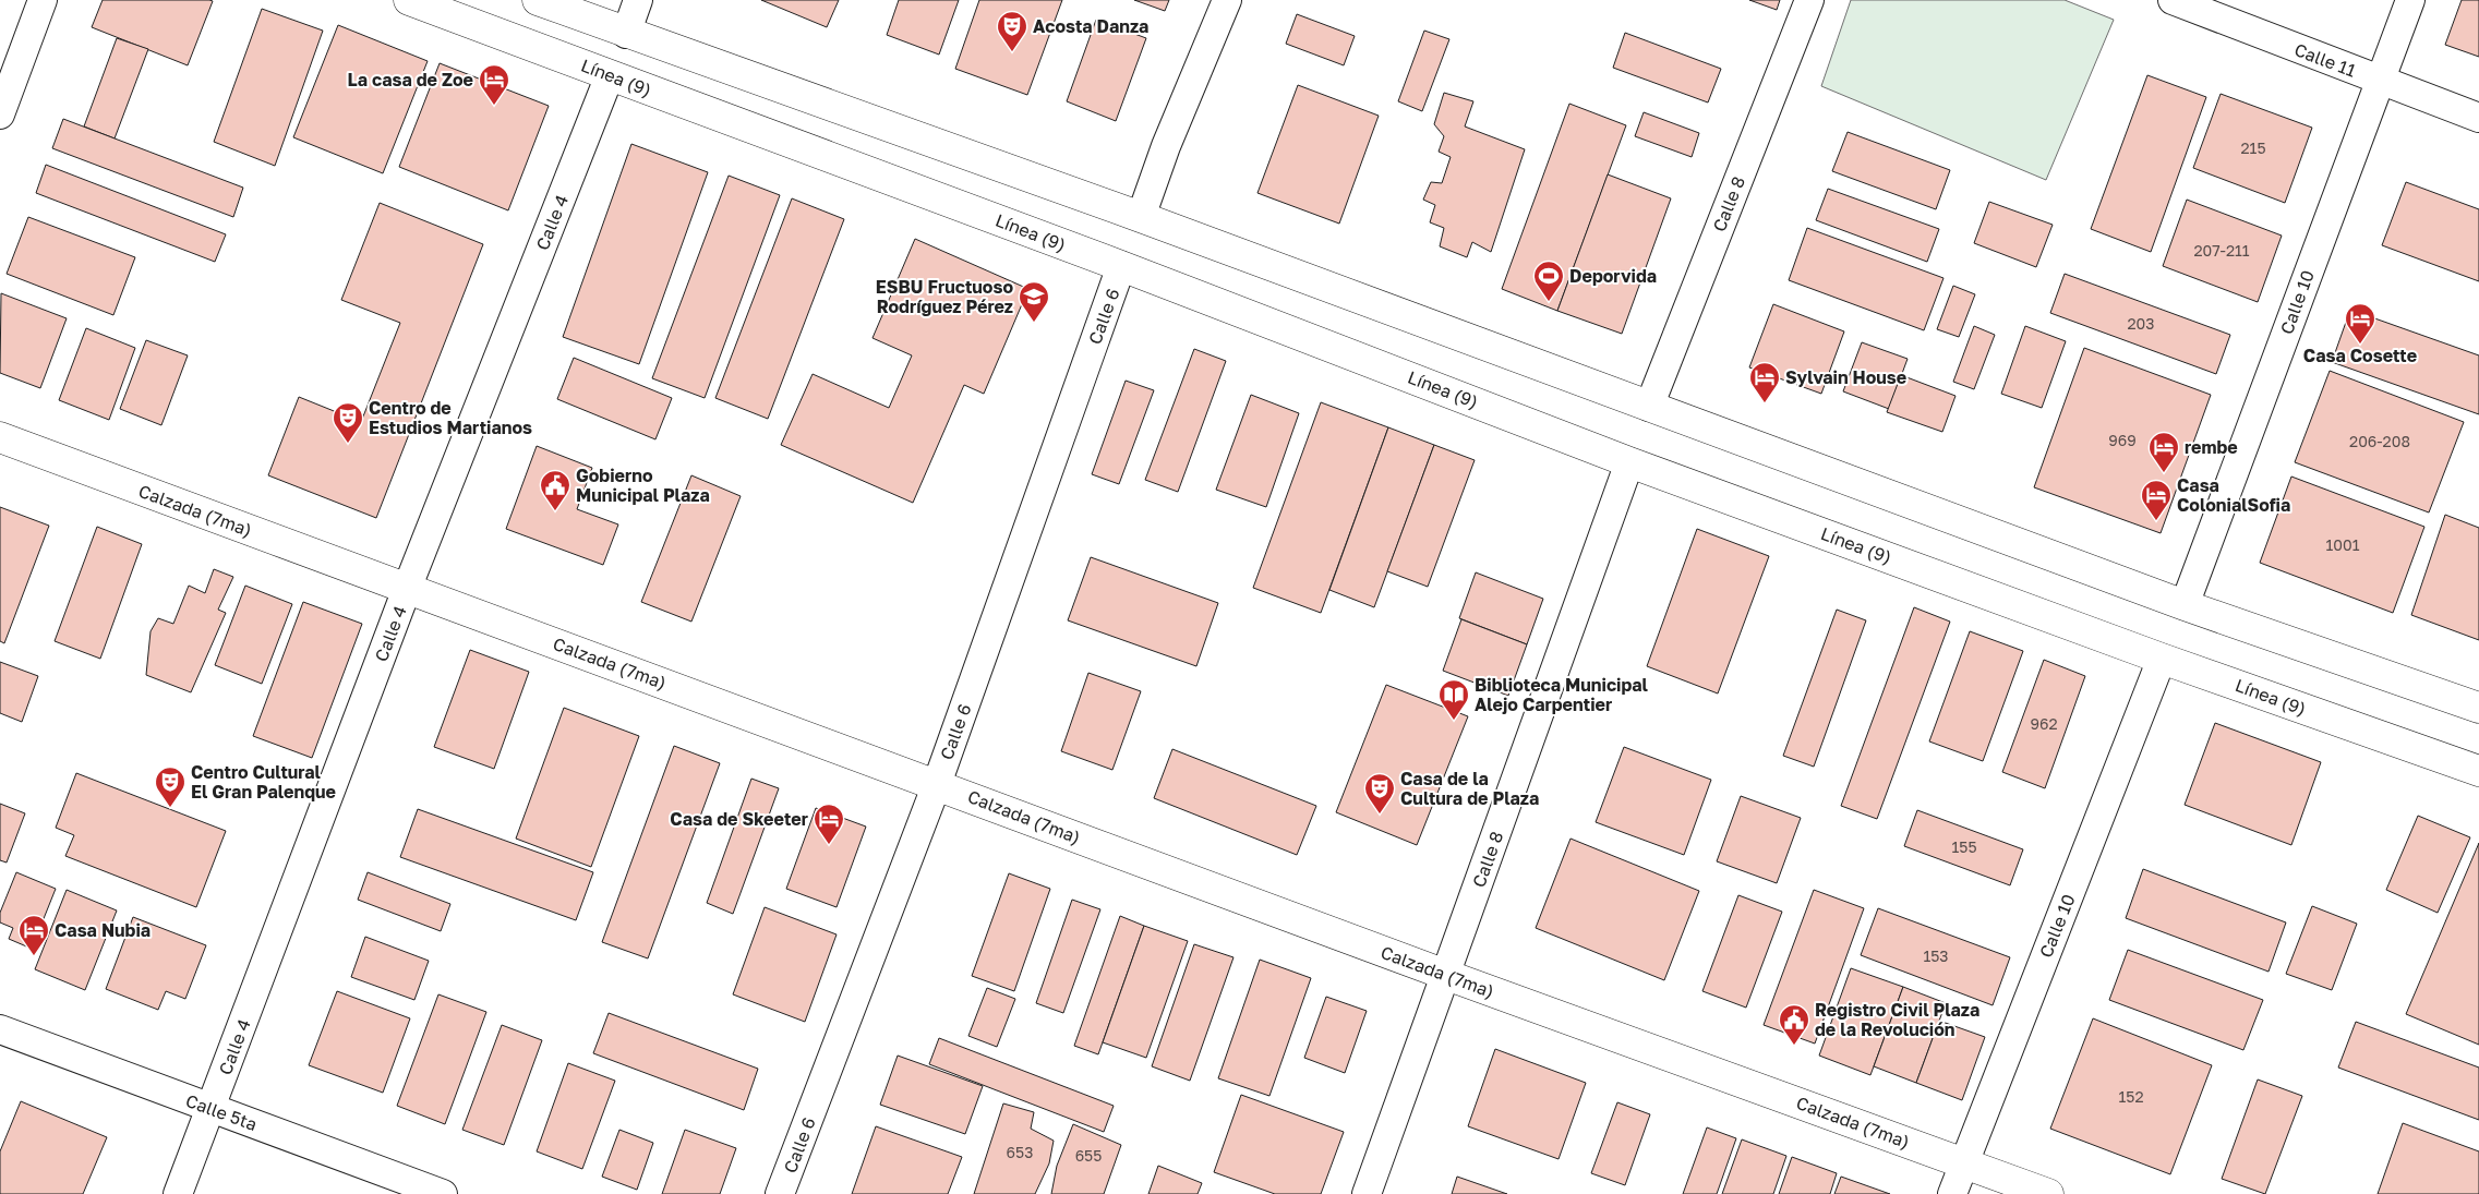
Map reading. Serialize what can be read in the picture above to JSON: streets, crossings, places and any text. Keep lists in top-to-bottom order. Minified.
{"streets":{"main road":["Línea (9)","Calzada (7ma)"],"street":["Calle 11","Calle 8","Calle 4","Calle 10","Calle 6","Calle 5ta"]},"crossings":[["Calle 11","Calle 10"],["Línea (9)","Calle 8"],["Línea (9)","Calle 4"],["Línea (9)","Calle 10"],["Línea (9)","Calle 6"],["Calle 8","Calzada (7ma)"],["Calle 4","Calzada (7ma)"],["Calle 4","Calle 5ta"],["Calle 10","Calzada (7ma)"],["Calle 6","Calzada (7ma)"]],"places":{"theatre":["Acosta Danza","Centro de Estudios Martianos","Centro Cultural El Gran Palenque","Casa de la Cultura de Plaza"],"hotel":["La casa de Zoe","Casa Cosette","Sylvain House","rembe","Casa ColonialSofia","Casa de Skeeter","Casa Nubia"],"sports":["Deporvida"],"school or university":["ESBU Fructuoso Rodríguez Pérez"],"public building":["Gobierno Municipal Plaza","Registro Civil Plaza de la Revolución"],"library":["Biblioteca Municipal Alejo Carpentier"]},"house_numbers":["215","207-211","203","969","206-208","1001","962","155","153","152","653","655"]}
